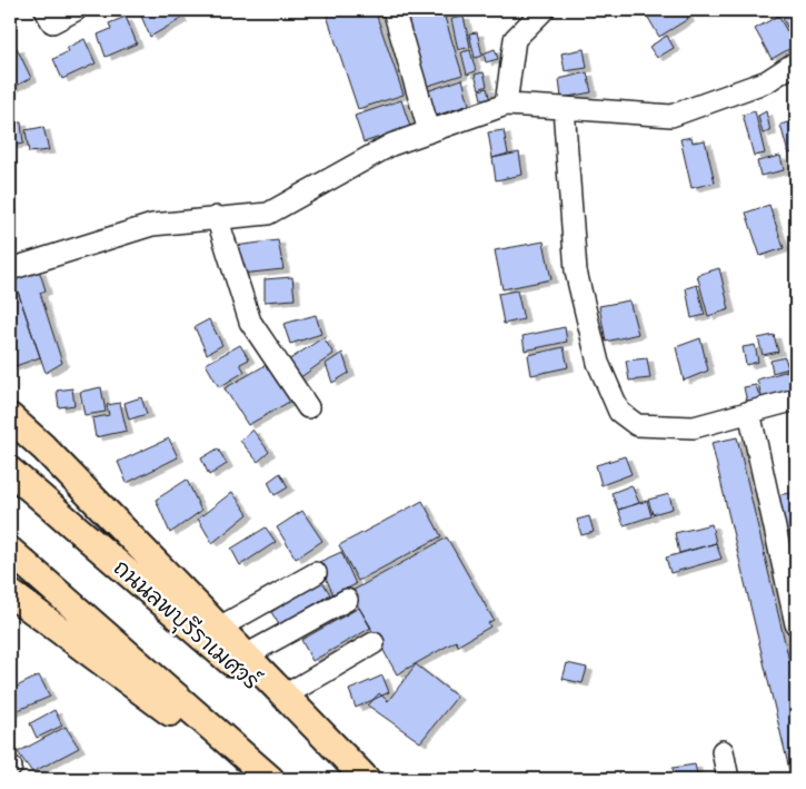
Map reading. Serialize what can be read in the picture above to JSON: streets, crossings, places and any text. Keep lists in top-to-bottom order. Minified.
{"streets":{"main road":["ถนนลพบุรีราเมศวร์"]}}
